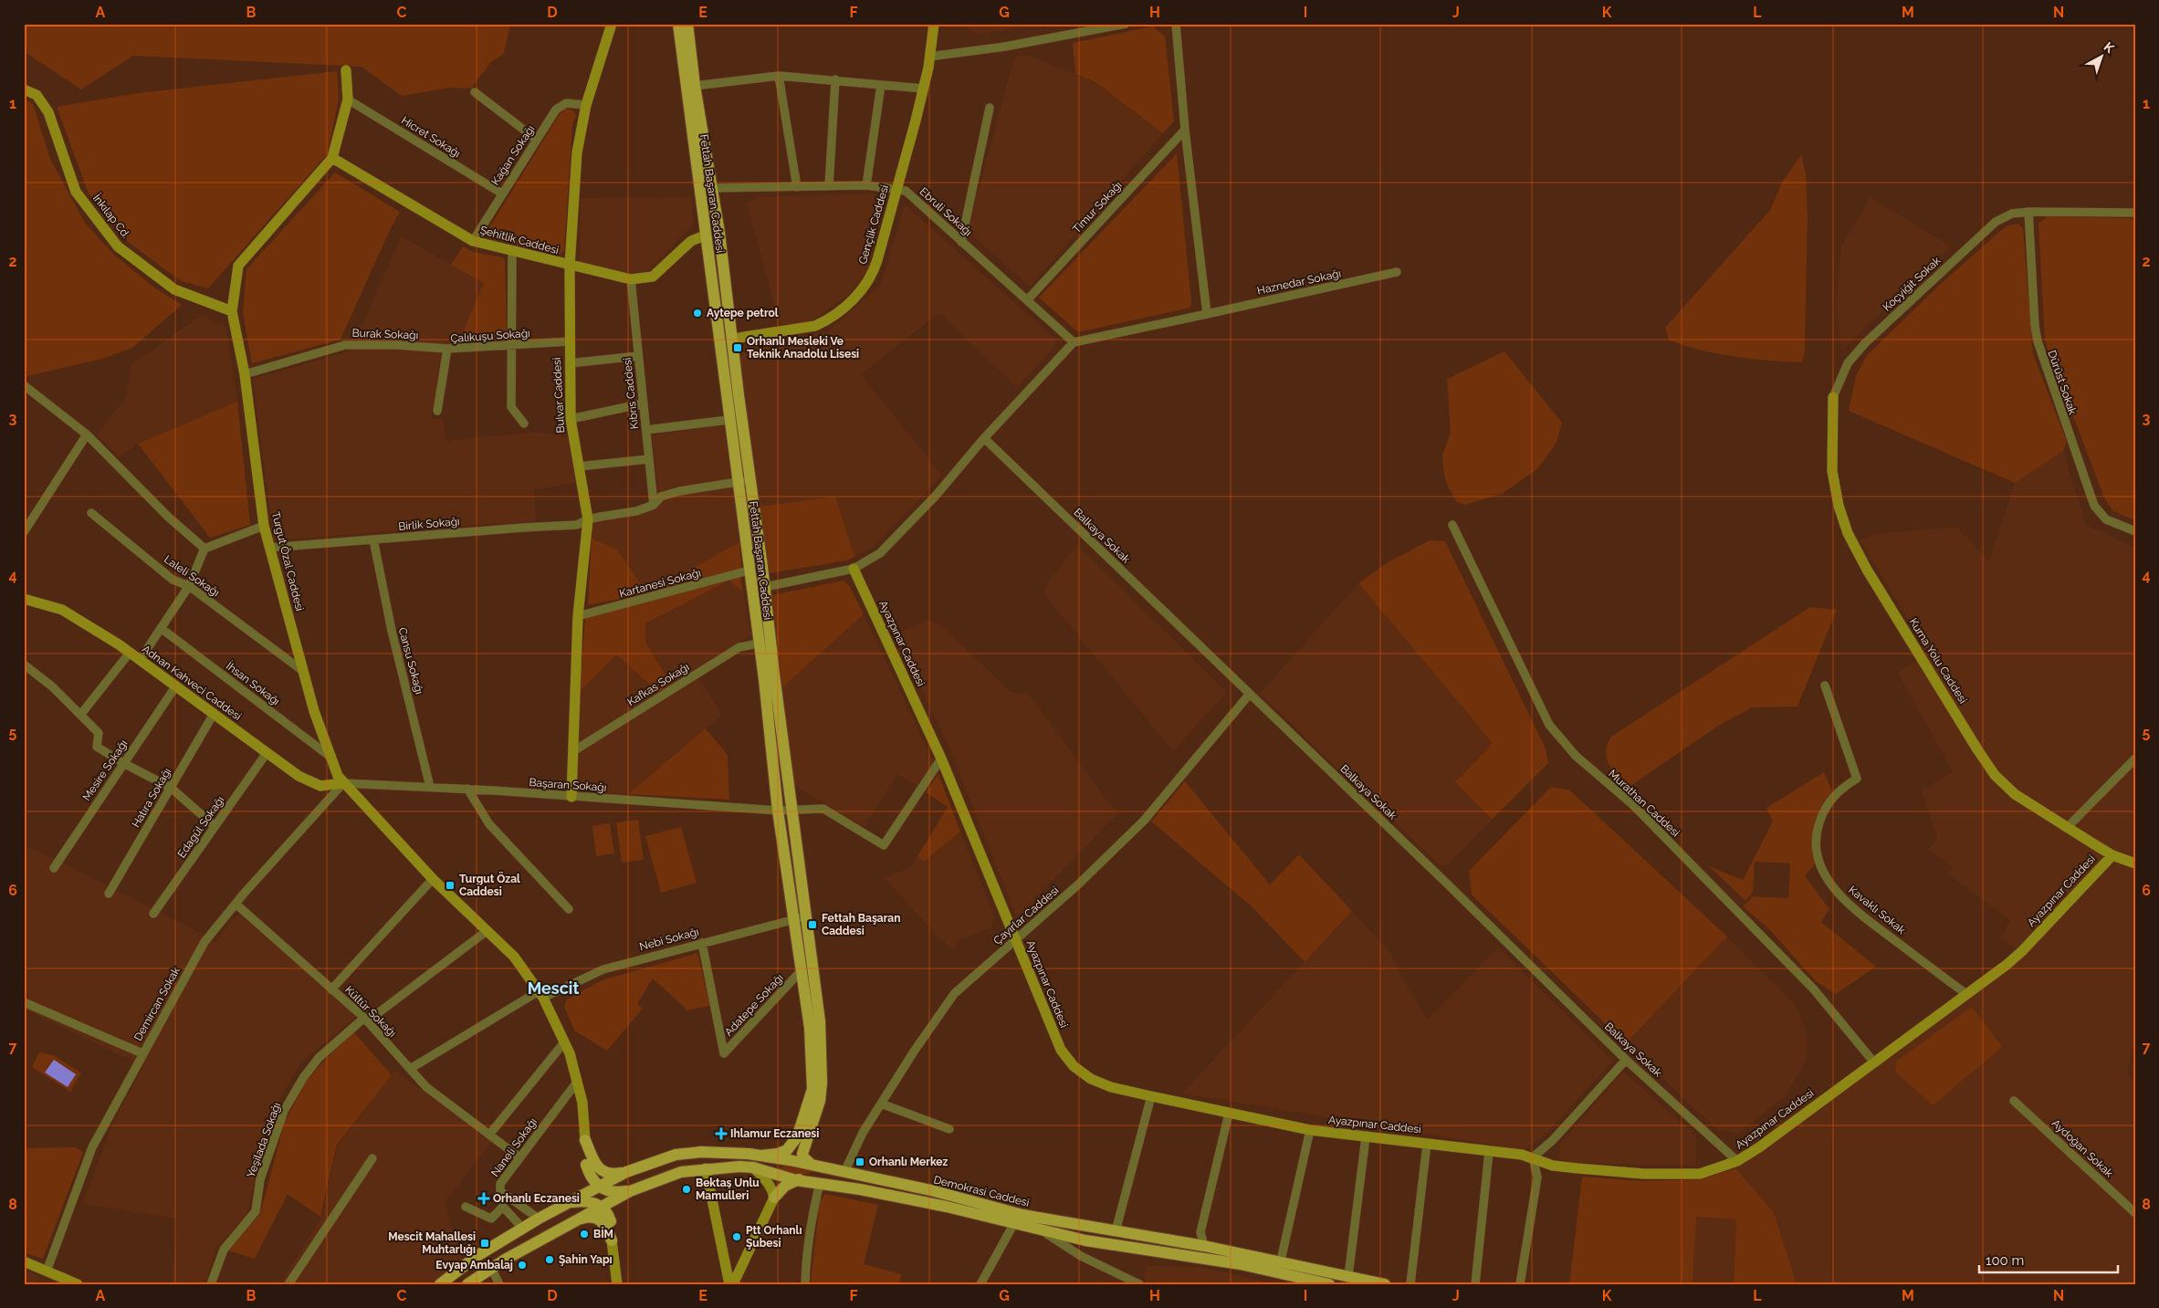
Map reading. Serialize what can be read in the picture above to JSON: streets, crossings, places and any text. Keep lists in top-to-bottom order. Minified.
{"streets":{"main road":["Fettah Başaran Caddesi","Demokrasi Caddesi"],"street":["Hicret Sokağı","Kağan Sokağı","Timur Sokağı","Ebruli Sokağı","İnkılap Cd.","Gençlik Caddesi","Şehitlik Caddesi","Haznedar Sokağı","Koçyiğit Sokak","Burak Sokağı","Çalıkuşu Sokağı","Dürüst Sokak","Kıbrıs Caddesi","Bulvar Caddesi","Birlik Sokağı","Balkaya Sokak","Turgut Özal Caddesi","Laleli Sokağı","Kartanesi Sokağı","Ayazpınar Caddesi","Cansu Sokağı","Kurna Yolu Caddesi","Adnan Kahveci Caddesi","İhsan Sokağı","Kafkas Sokağı","Mesire Sokağı","Başaran Sokağı","Hatıra Sokağı","Murathan Caddesi","Edagül Sokağı","Kavaklı Sokak","Çayırlar Caddesi","Nebi Sokağı","Demircan Sokak","Adatepe Sokağı","Kültür Sokağı","Yeşilada Sokağı","Naneli Sokağı","Aydoğan Sokak"]},"crossings":[["Hicret Sokağı","Kağan Sokağı"],["Hicret Sokağı","Turgut Özal Caddesi"],["Kağan Sokağı","Şehitlik Caddesi"],["Kağan Sokağı","Bulvar Caddesi"],["Fettah Başaran Caddesi","Ebruli Sokağı"],["Fettah Başaran Caddesi","Gençlik Caddesi"],["Fettah Başaran Caddesi","Şehitlik Caddesi"],["Fettah Başaran Caddesi","Birlik Sokağı"],["Fettah Başaran Caddesi","Kartanesi Sokağı"],["Fettah Başaran Caddesi","Kafkas Sokağı"],["Fettah Başaran Caddesi","Başaran Sokağı"],["Fettah Başaran Caddesi","Nebi Sokağı"],["Fettah Başaran Caddesi","Adatepe Sokağı"],["Fettah Başaran Caddesi","Demokrasi Caddesi"],["Timur Sokağı","Ebruli Sokağı"],["Ebruli Sokağı","Gençlik Caddesi"],["Ebruli Sokağı","Haznedar Sokağı"],["İnkılap Cd.","Turgut Özal Caddesi"],["Şehitlik Caddesi","Kıbrıs Caddesi"],["Şehitlik Caddesi","Bulvar Caddesi"],["Şehitlik Caddesi","Turgut Özal Caddesi"],["Koçyiğit Sokak","Dürüst Sokak"],["Koçyiğit Sokak","Kurna Yolu Caddesi"],["Burak Sokağı","Çalıkuşu Sokağı"],["Burak Sokağı","Turgut Özal Caddesi"],["Çalıkuşu Sokağı","Bulvar Caddesi"],["Kıbrıs Caddesi","Birlik Sokağı"],["Bulvar Caddesi","Birlik Sokağı"],["Bulvar Caddesi","Kartanesi Sokağı"],["Bulvar Caddesi","Kafkas Sokağı"],["Bulvar Caddesi","Başaran Sokağı"],["Birlik Sokağı","Turgut Özal Caddesi"],["Birlik Sokağı","Cansu Sokağı"],["Balkaya Sokak","Ayazpınar Caddesi"],["Balkaya Sokak","Çayırlar Caddesi"],["Turgut Özal Caddesi","Laleli Sokağı"],["Turgut Özal Caddesi","Adnan Kahveci Caddesi"],["Turgut Özal Caddesi","İhsan Sokağı"],["Turgut Özal Caddesi","Başaran Sokağı"],["Turgut Özal Caddesi","Nebi Sokağı"],["Turgut Özal Caddesi","Demircan Sokak"],["Turgut Özal Caddesi","Yeşilada Sokağı"],["Turgut Özal Caddesi","Naneli Sokağı"],["Ayazpınar Caddesi","Kurna Yolu Caddesi"],["Ayazpınar Caddesi","Başaran Sokağı"],["Ayazpınar Caddesi","Murathan Caddesi"],["Ayazpınar Caddesi","Kavaklı Sokak"],["Ayazpınar Caddesi","Çayırlar Caddesi"],["Cansu Sokağı","Başaran Sokağı"],["Adnan Kahveci Caddesi","Mesire Sokağı"],["Adnan Kahveci Caddesi","Başaran Sokağı"],["Adnan Kahveci Caddesi","Hatıra Sokağı"],["Adnan Kahveci Caddesi","Edagül Sokağı"],["Adnan Kahveci Caddesi","Demircan Sokak"],["Başaran Sokağı","Demircan Sokak"],["Çayırlar Caddesi","Demokrasi Caddesi"],["Nebi Sokağı","Adatepe Sokağı"],["Nebi Sokağı","Kültür Sokağı"],["Demircan Sokak","Kültür Sokağı"],["Kültür Sokağı","Yeşilada Sokağı"],["Kültür Sokağı","Naneli Sokağı"],["Naneli Sokağı","Demokrasi Caddesi"]],"districts":["Mescit"],"places":{"other":["Aytepe petrol","Bektaş Unlu Mamulleri","BİM","Ptt Orhanlı Şubesi","Şahin Yapı","Evyap Ambalaj"],"transit":["Orhanlı Mesleki Ve Teknik Anadolu Lisesi","Turgut Özal Caddesi","Fettah Başaran Caddesi","Orhanlı Merkez","Mescit Mahallesi Muhtarlığı"],"health":["Ihlamur Eczanesi","Orhanlı Eczanesi"]},"scale_bar":"100 m","north":"top right","grid":{"columns":["A","B","C","D","E","F","G","H","I","J","K","L","M","N"],"rows":["1","2","3","4","5","6","7","8"]}}
